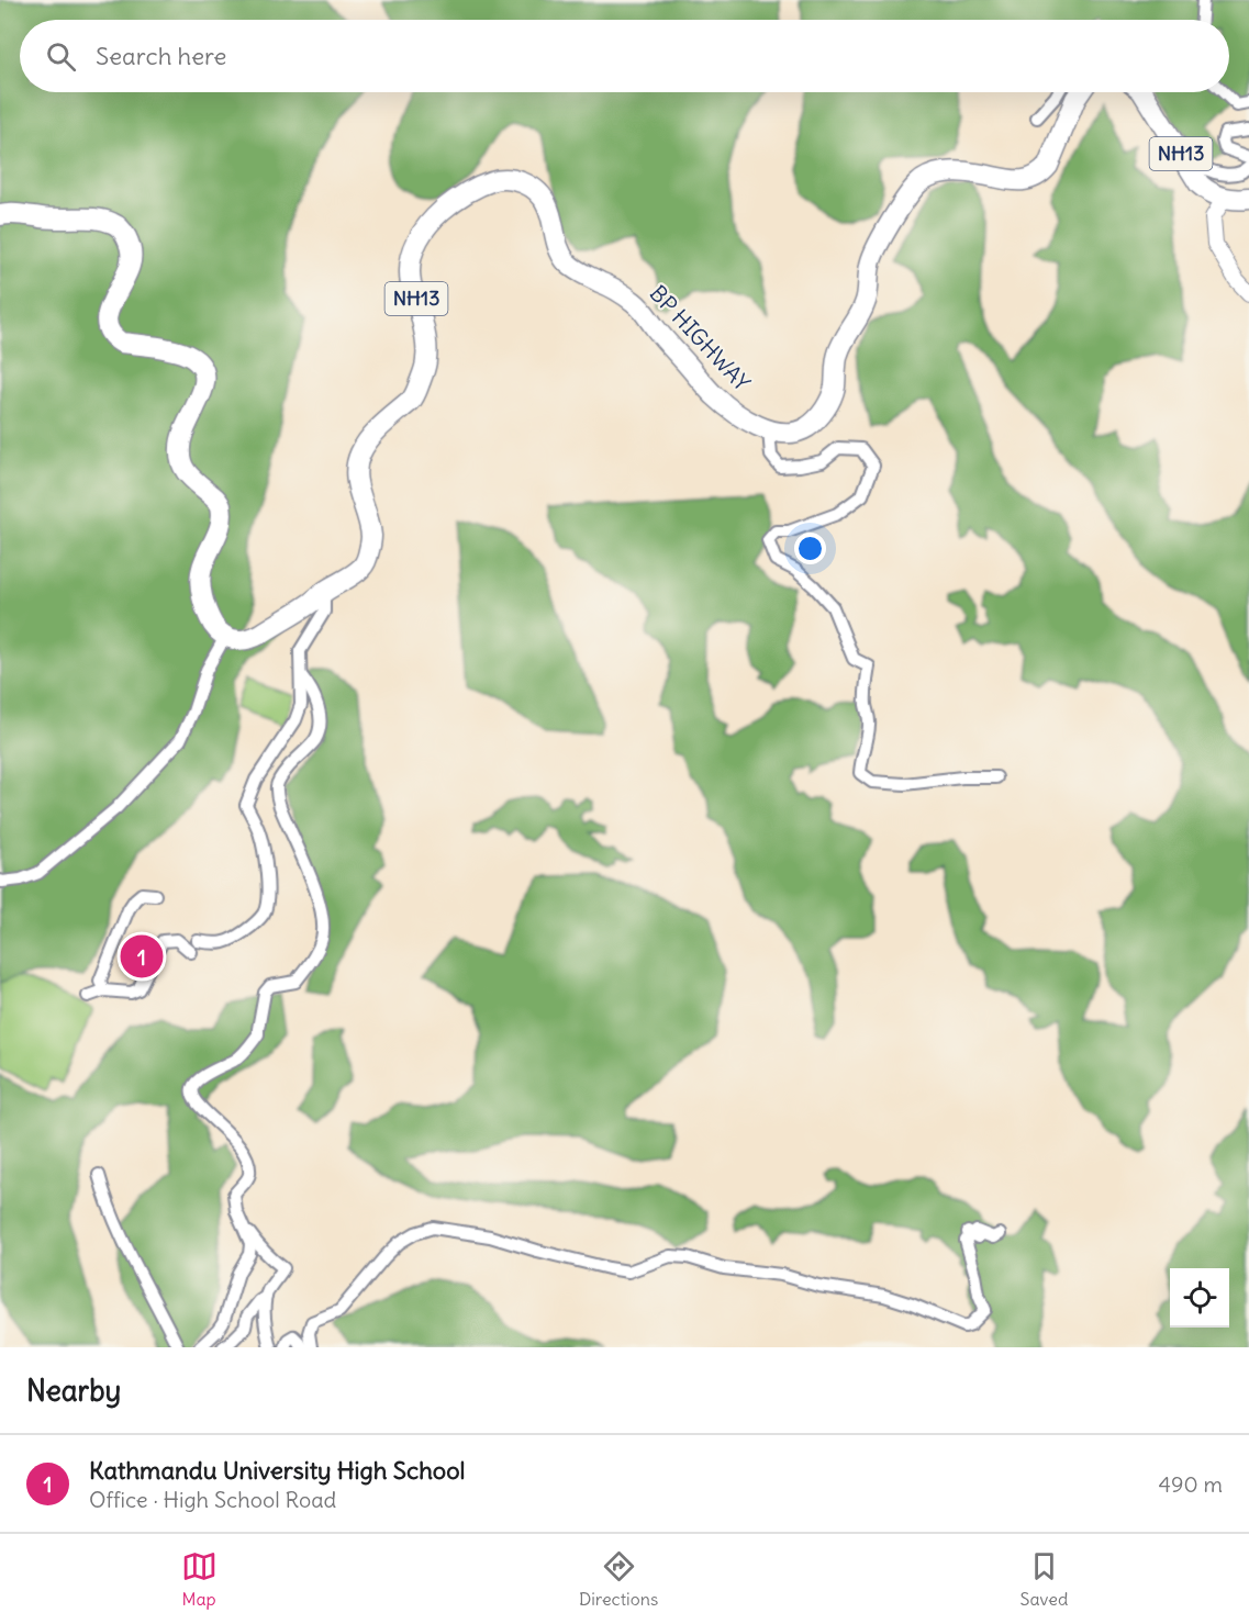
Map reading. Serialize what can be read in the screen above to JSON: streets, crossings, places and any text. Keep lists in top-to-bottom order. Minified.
{"streets":{"highway":["NH13","BP HIGHWAY"]},"page":{"search":"Search here","pins":"1","heading":"Nearby","list":[{"mark":"1","name":"Kathmandu University High School","note":"Office · High School Road","value":"490 m"}],"nav":["Map","Directions","Saved"]}}
